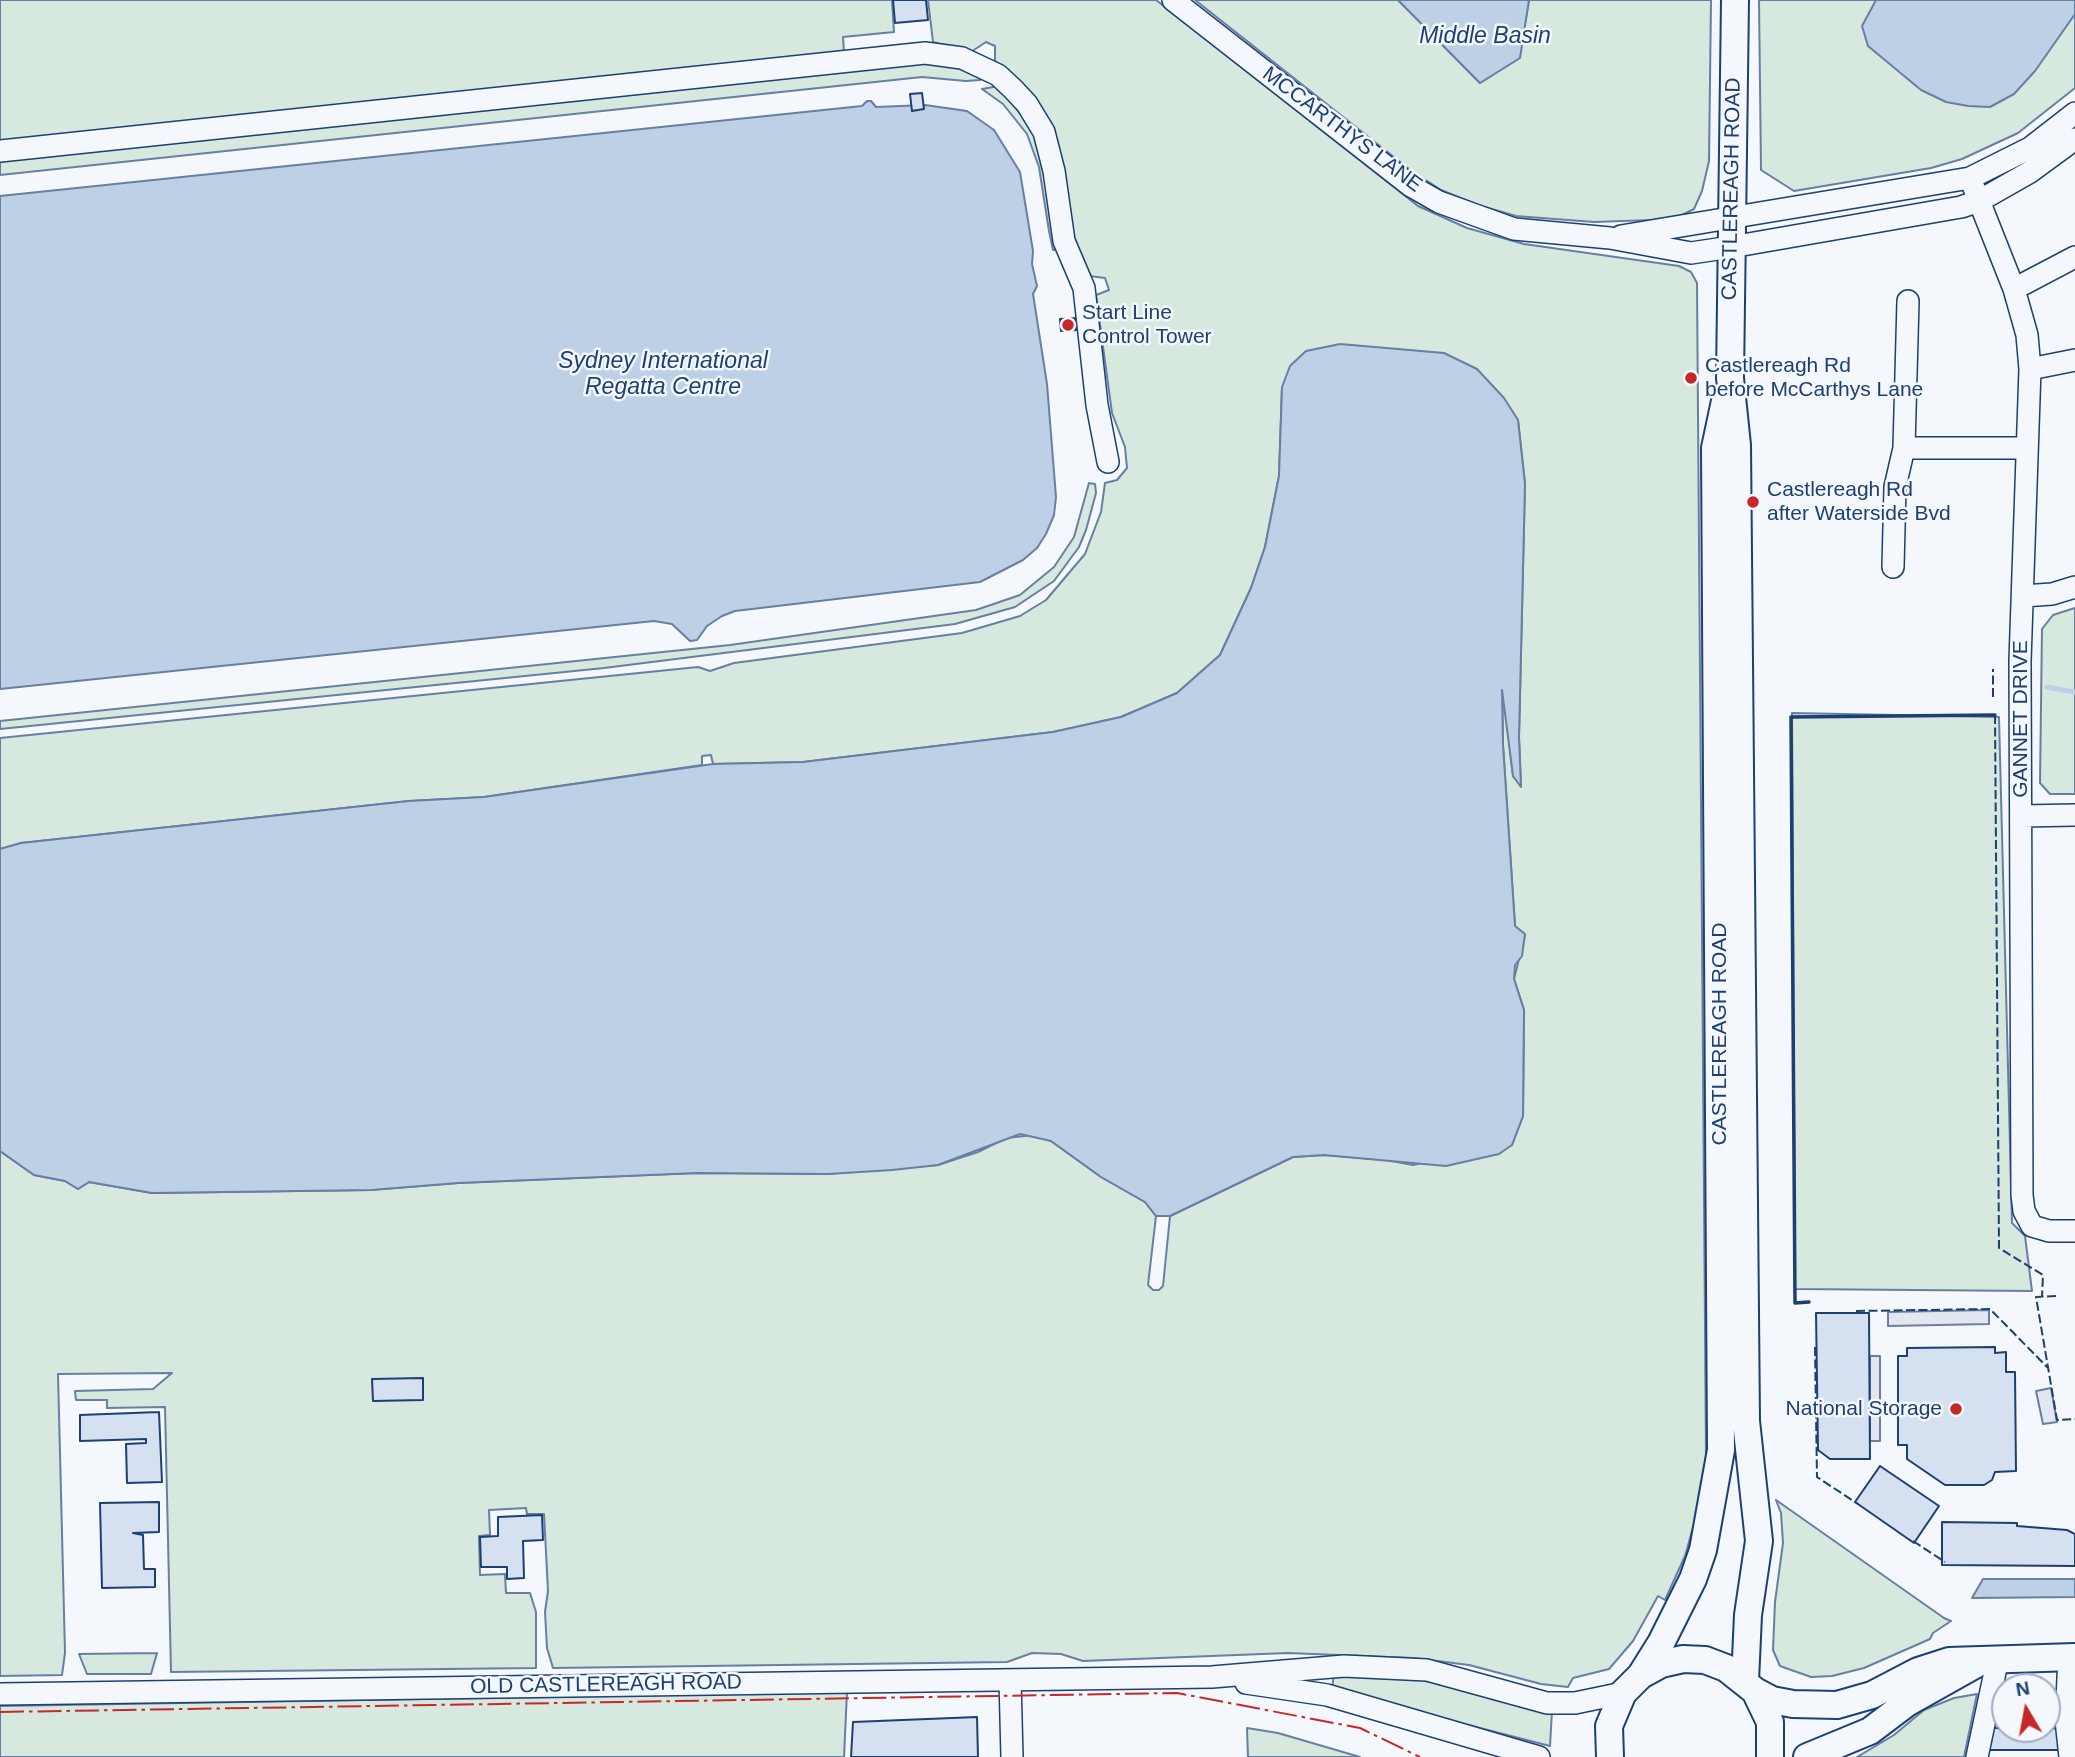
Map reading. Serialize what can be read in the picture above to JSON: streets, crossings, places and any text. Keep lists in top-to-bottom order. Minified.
{"streets":{"main road":["CASTLEREAGH ROAD"],"street":["MCCARTHYS LANE","GANNET DRIVE","OLD CASTLEREAGH ROAD"]},"crossings":[["MCCARTHYS LANE","CASTLEREAGH ROAD"],["MCCARTHYS LANE","GANNET DRIVE"],["CASTLEREAGH ROAD","OLD CASTLEREAGH ROAD"]],"water":["Middle Basin","Sydney International Regatta Centre"],"places":["Start Line Control Tower","Castlereagh Rd before McCarthys Lane","Castlereagh Rd after Waterside Bvd","National Storage"],"north":"top"}
